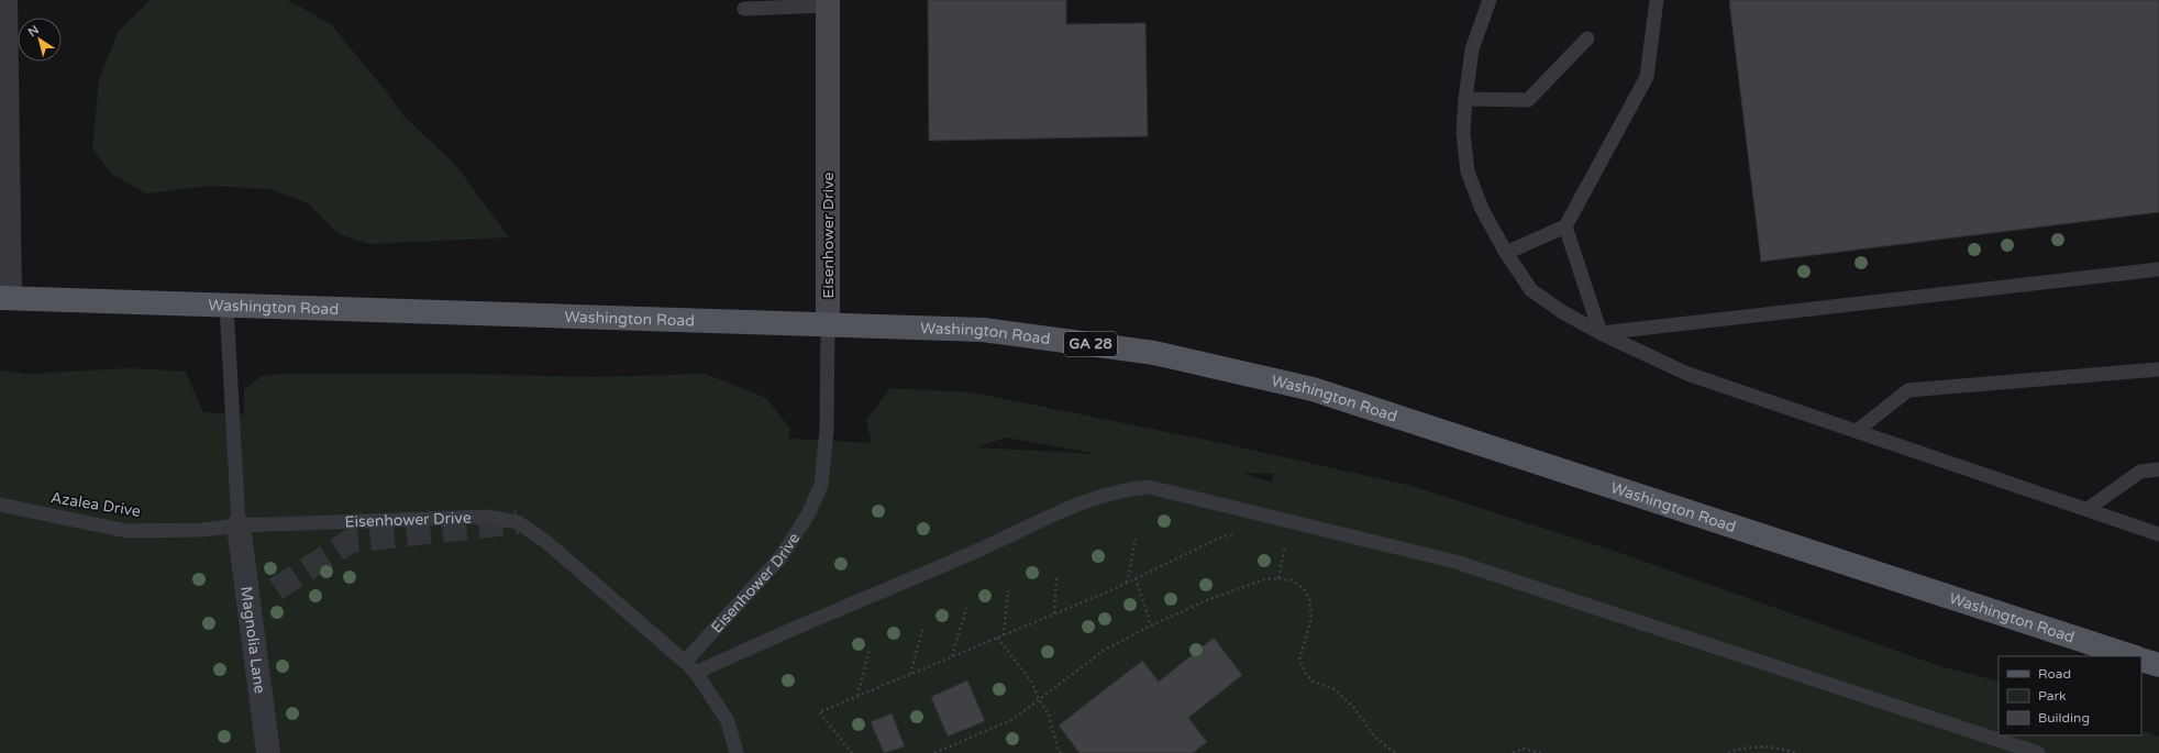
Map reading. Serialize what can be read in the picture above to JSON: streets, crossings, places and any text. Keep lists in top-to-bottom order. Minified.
{"streets":{"main road":["Washington Road","GA 28"],"street":["Eisenhower Drive","Magnolia Lane"],"lane":["Azalea Drive"]},"crossings":[["Eisenhower Drive","Washington Road"],["Eisenhower Drive","Azalea Drive"],["Eisenhower Drive","Magnolia Lane"],["Azalea Drive","Magnolia Lane"]],"legend":["Road","Park","Building"],"north":"top left"}
